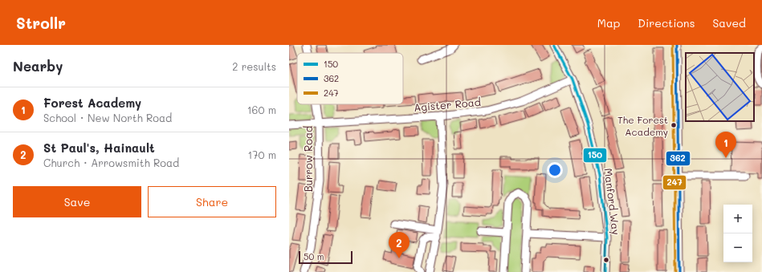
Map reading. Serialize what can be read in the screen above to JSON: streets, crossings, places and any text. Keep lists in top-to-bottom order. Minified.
{"streets":{"street":["Agister Road","Burrow Road","Manford Way"]},"crossings":[["Agister Road","Burrow Road"],["Agister Road","Manford Way"]],"places":["The Forest Academy"],"lines":["transit line 150","transit line 362","transit line 247"],"legend":["150","362","247"],"scale_bar":"50 m","page":{"header":"Strollr","nav":["Map","Directions","Saved"],"heading":["Nearby","2 results"],"list":[{"mark":"1","name":"Forest Academy","note":"School · New North Road","value":"160 m"},{"mark":"2","name":"St Paul's, Hainault","note":"Church · Arrowsmith Road","value":"170 m"}],"pins":["1","2"],"buttons":["Save","Share"],"map_buttons":["+","−"],"scale":"50 m"}}
